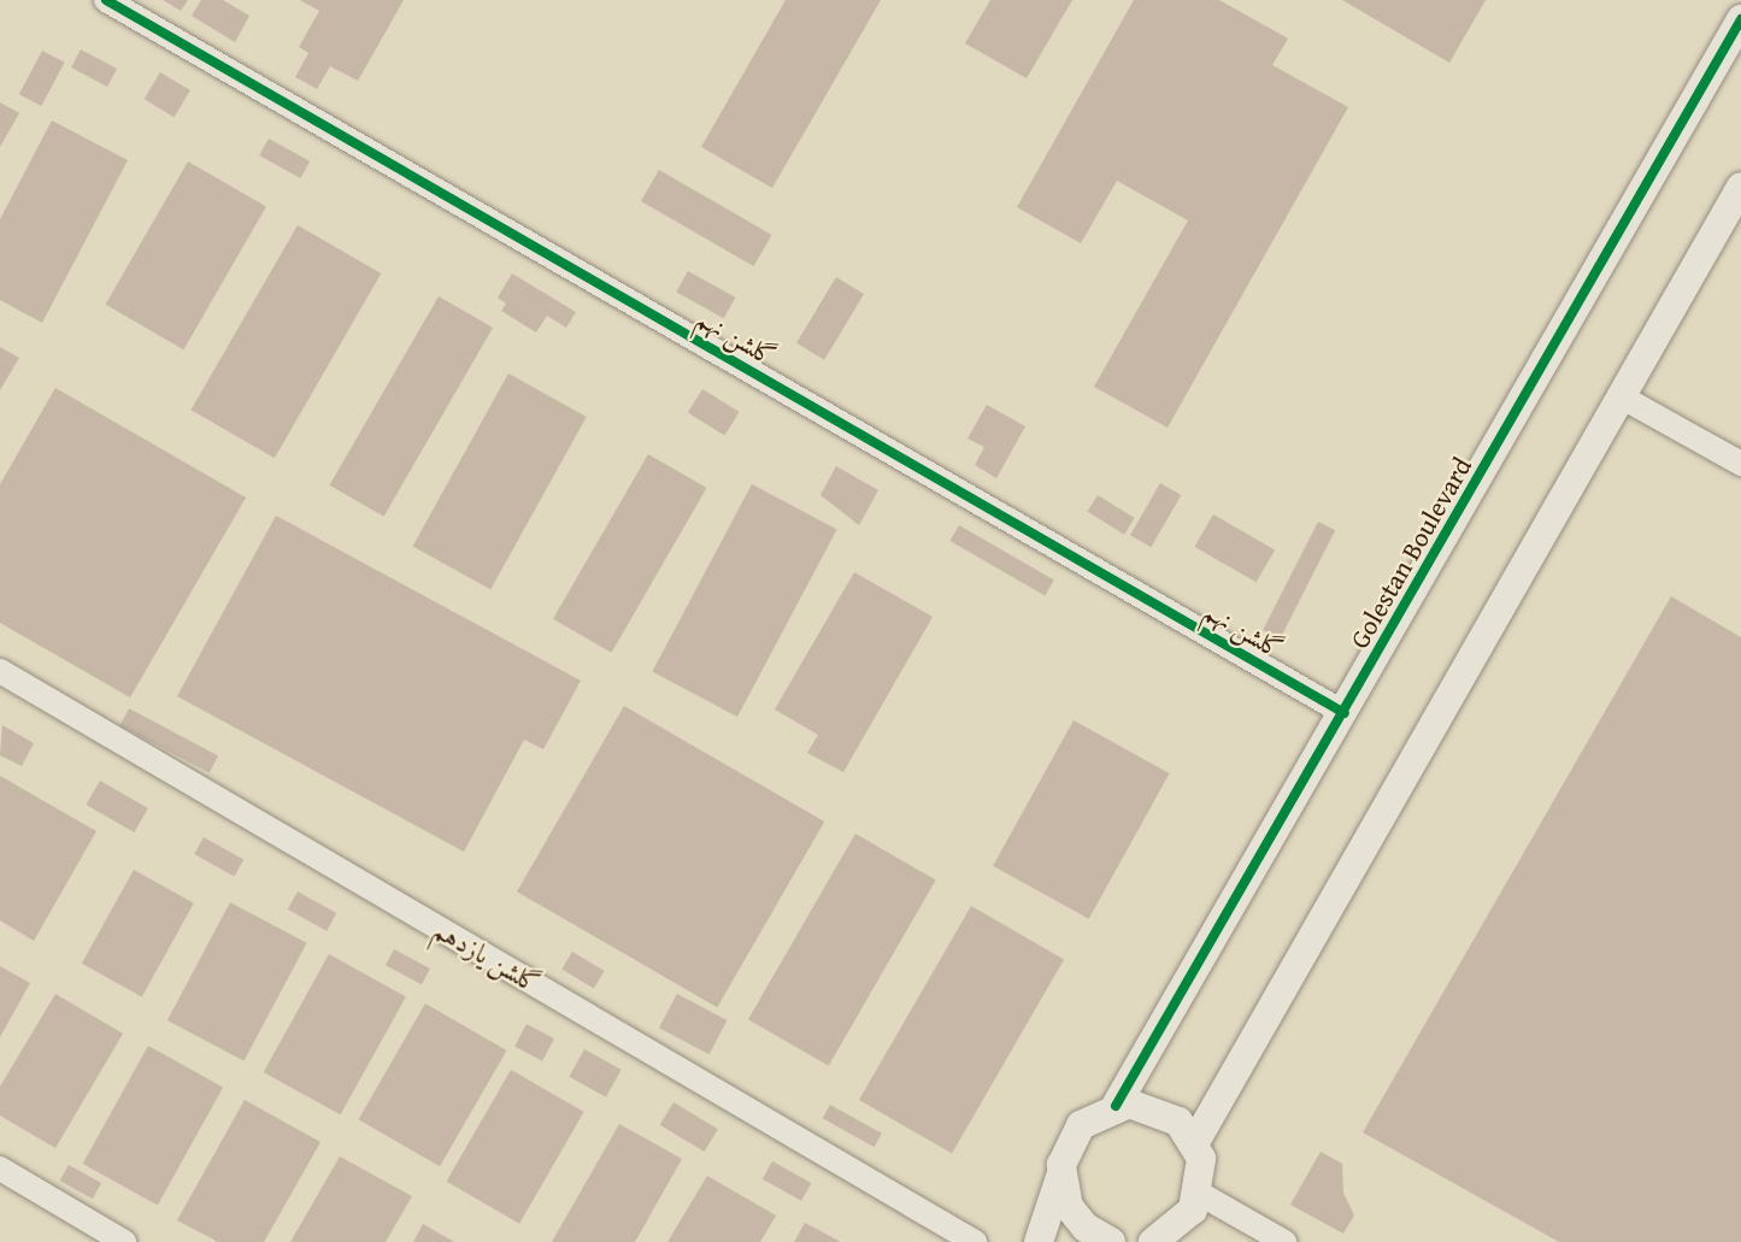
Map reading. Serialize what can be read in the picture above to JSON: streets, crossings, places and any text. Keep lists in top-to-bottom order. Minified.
{"streets":{"street":["گلشن نهم","Golestan Boulevard","گلشن یازدهم"]},"crossings":[["گلشن نهم","Golestan Boulevard"]]}
